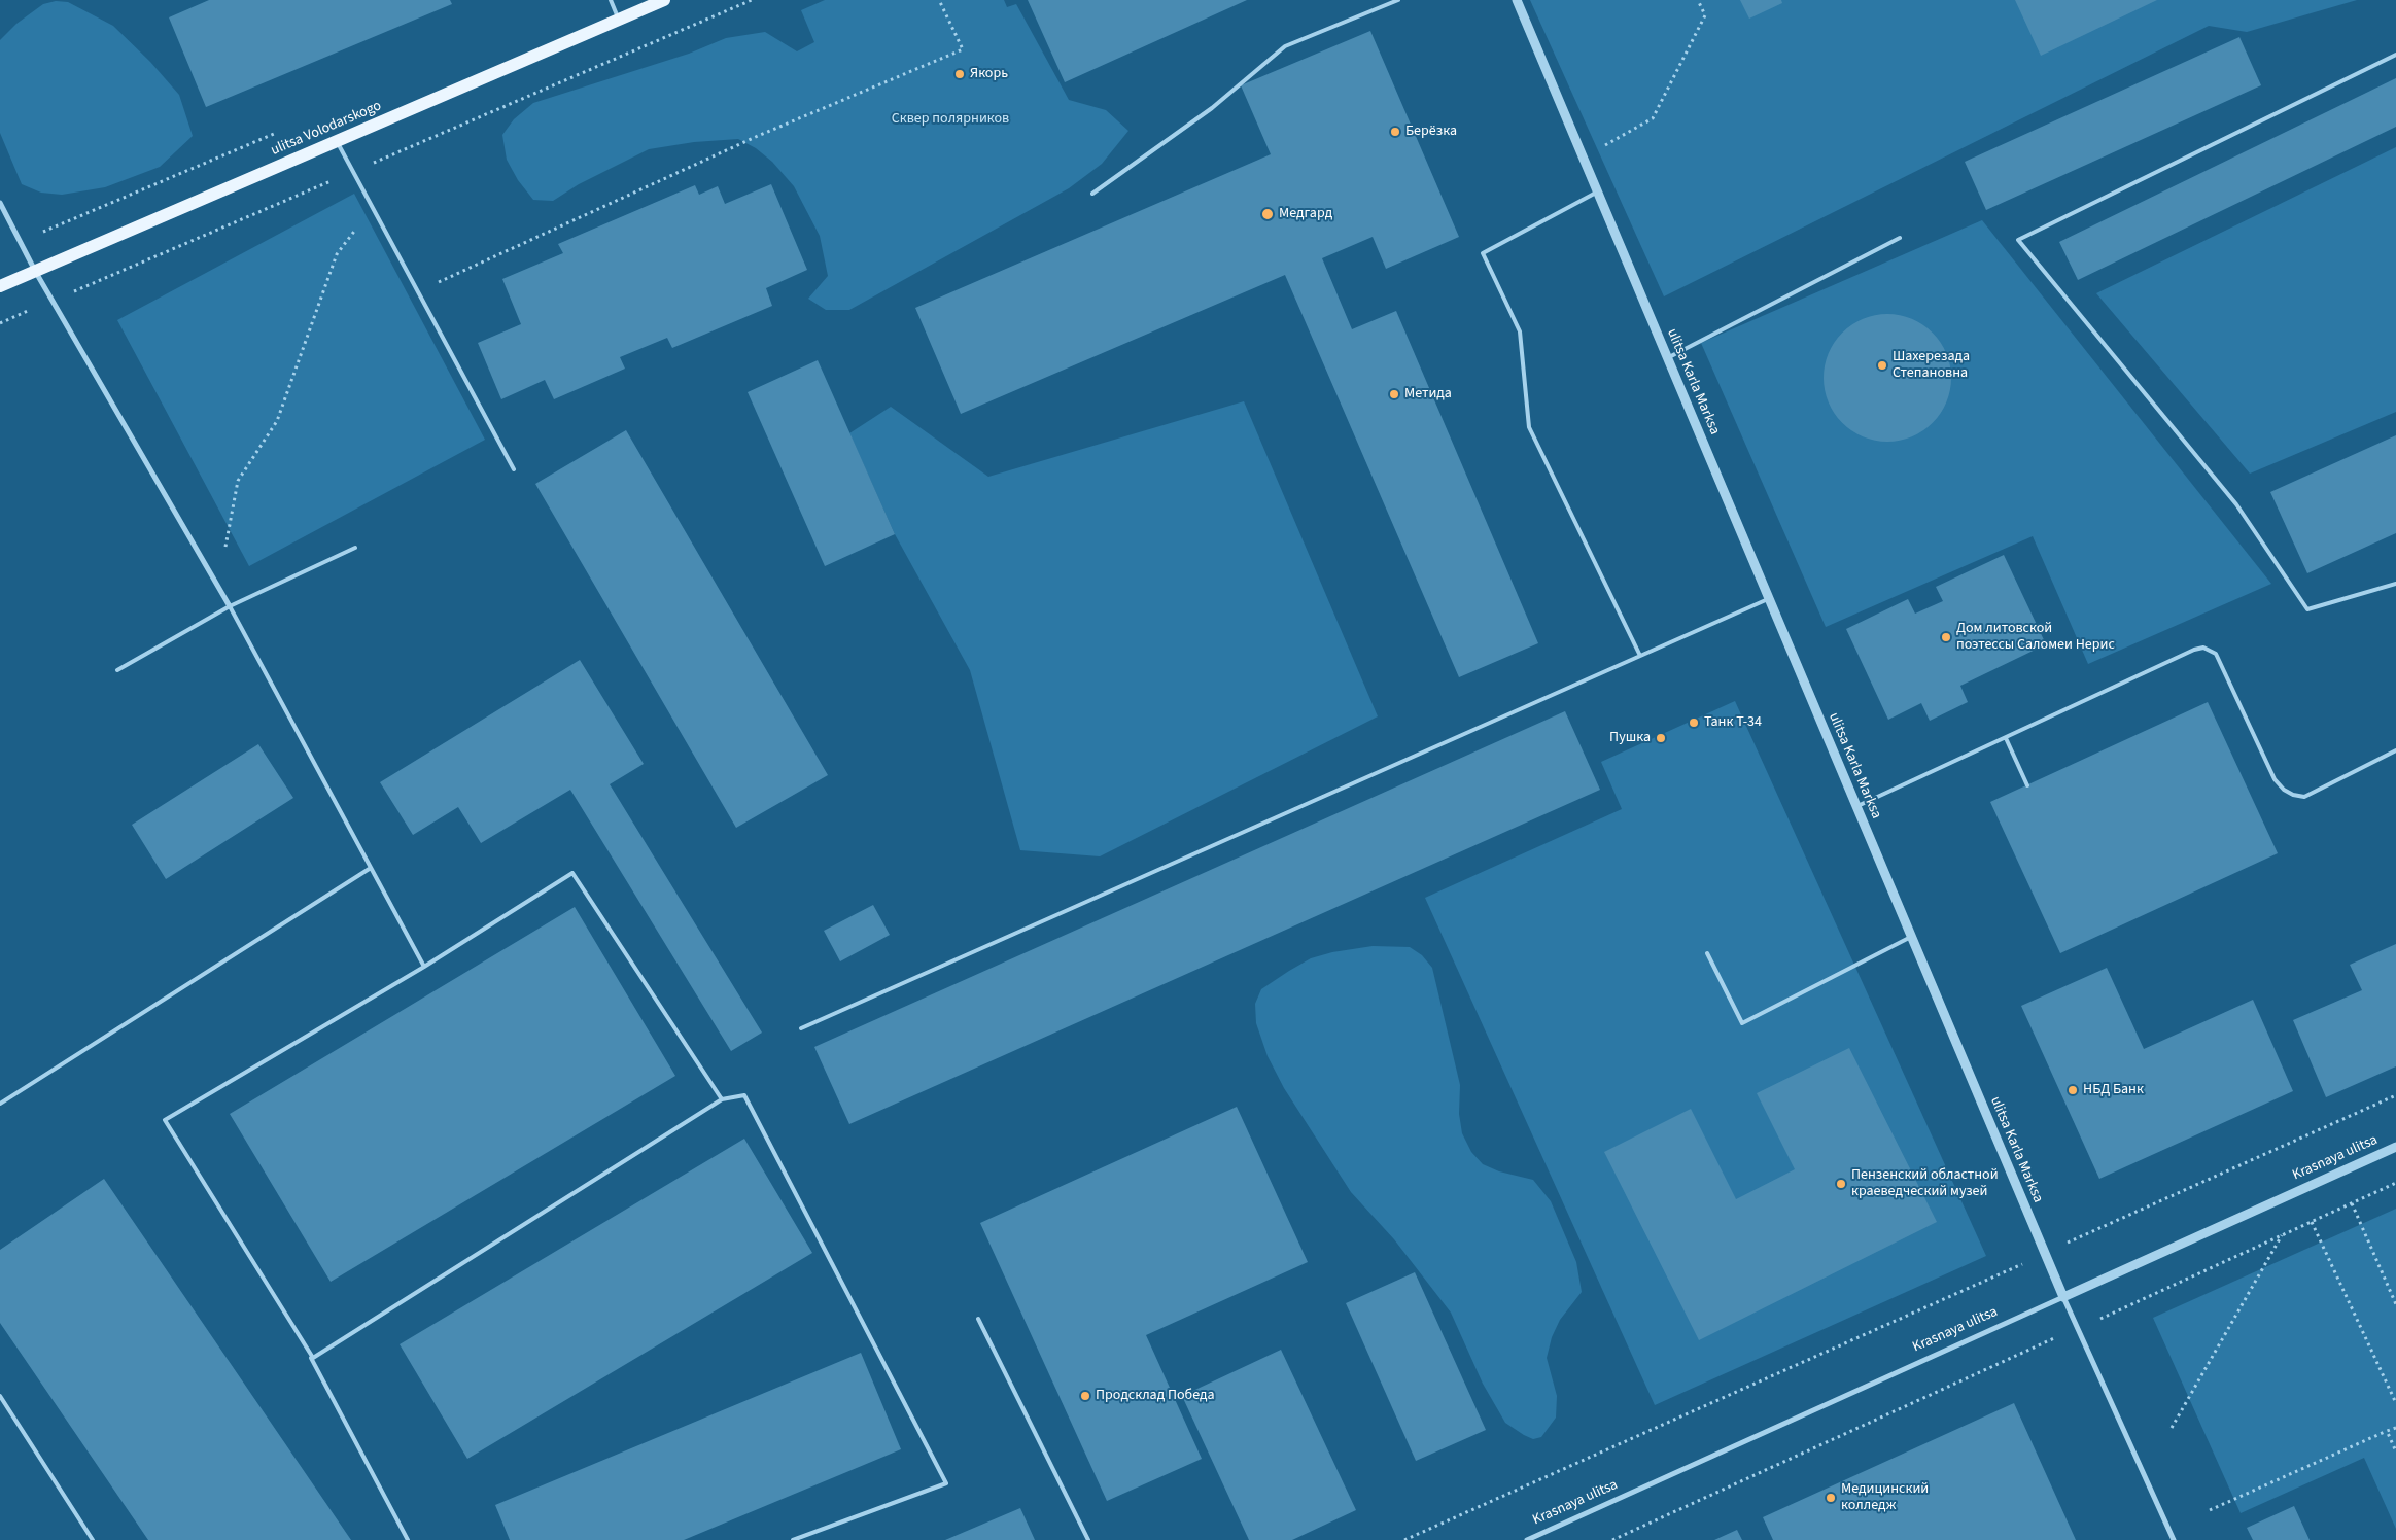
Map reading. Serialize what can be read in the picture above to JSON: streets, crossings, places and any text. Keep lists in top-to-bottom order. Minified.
{"streets":{"main road":["ulitsa Volodarskogo"],"street":["ulitsa Karla Marksa","Krasnaya ulitsa"]},"crossings":[["ulitsa Karla Marksa","Krasnaya ulitsa"]],"parks":["Сквер полярников"],"places":["Якорь","Берёзка","Медгард","Шахерезада Степановна","Метида","Дом литовской поэтессы Саломеи Нерис","Танк Т-34","Пушка","НБД Банк","Пензенский областной краеведческий музей","Продсклад Победа","Медицинский колледж"]}
